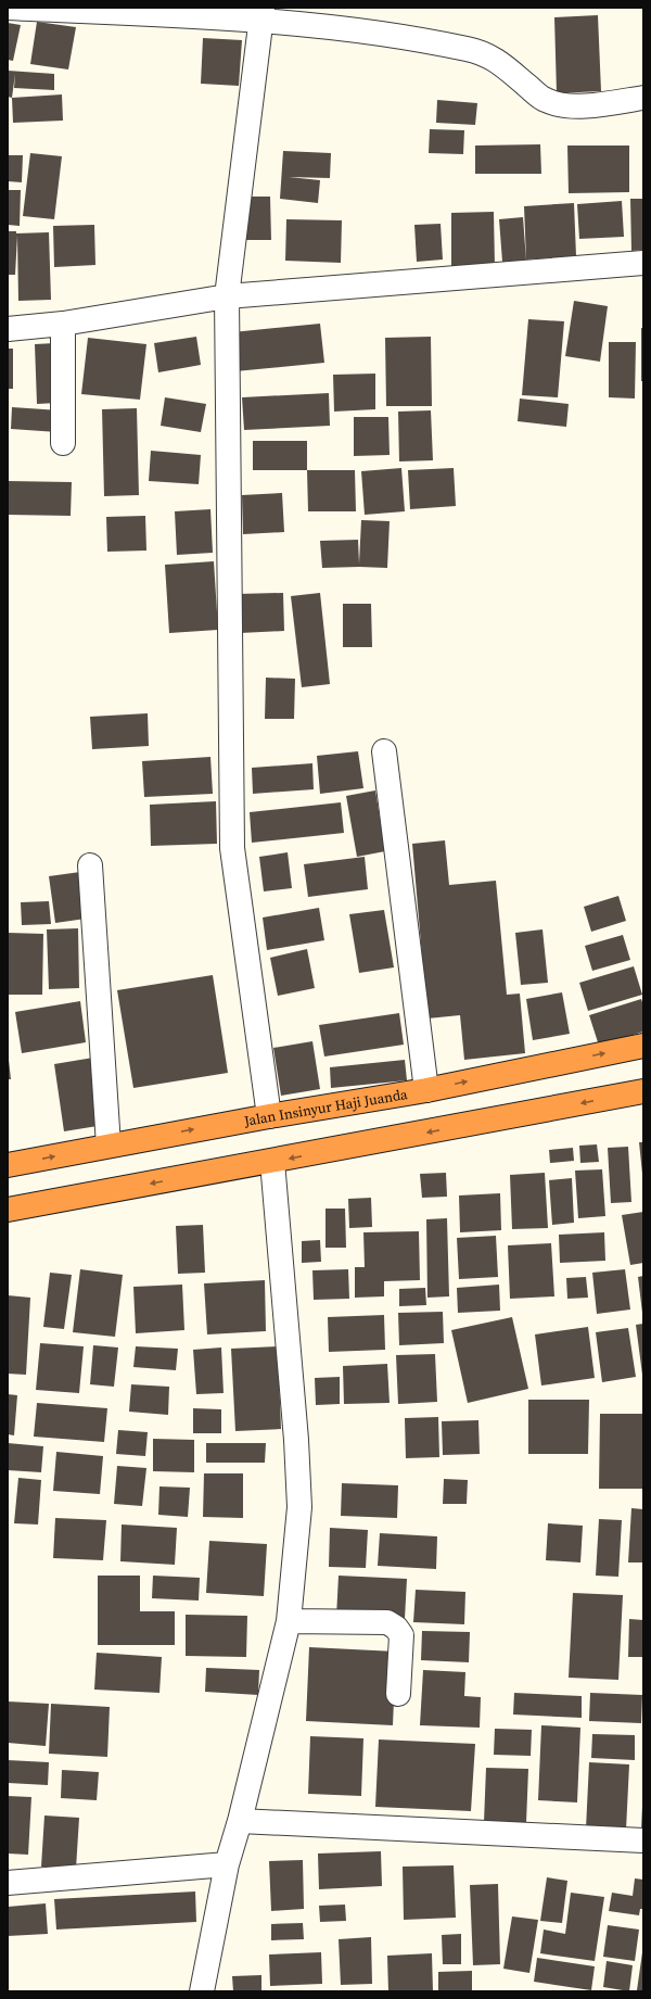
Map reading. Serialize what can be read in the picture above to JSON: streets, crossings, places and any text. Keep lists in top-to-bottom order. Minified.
{"streets":{"highway":["Jalan Insinyur Haji Juanda"]}}
